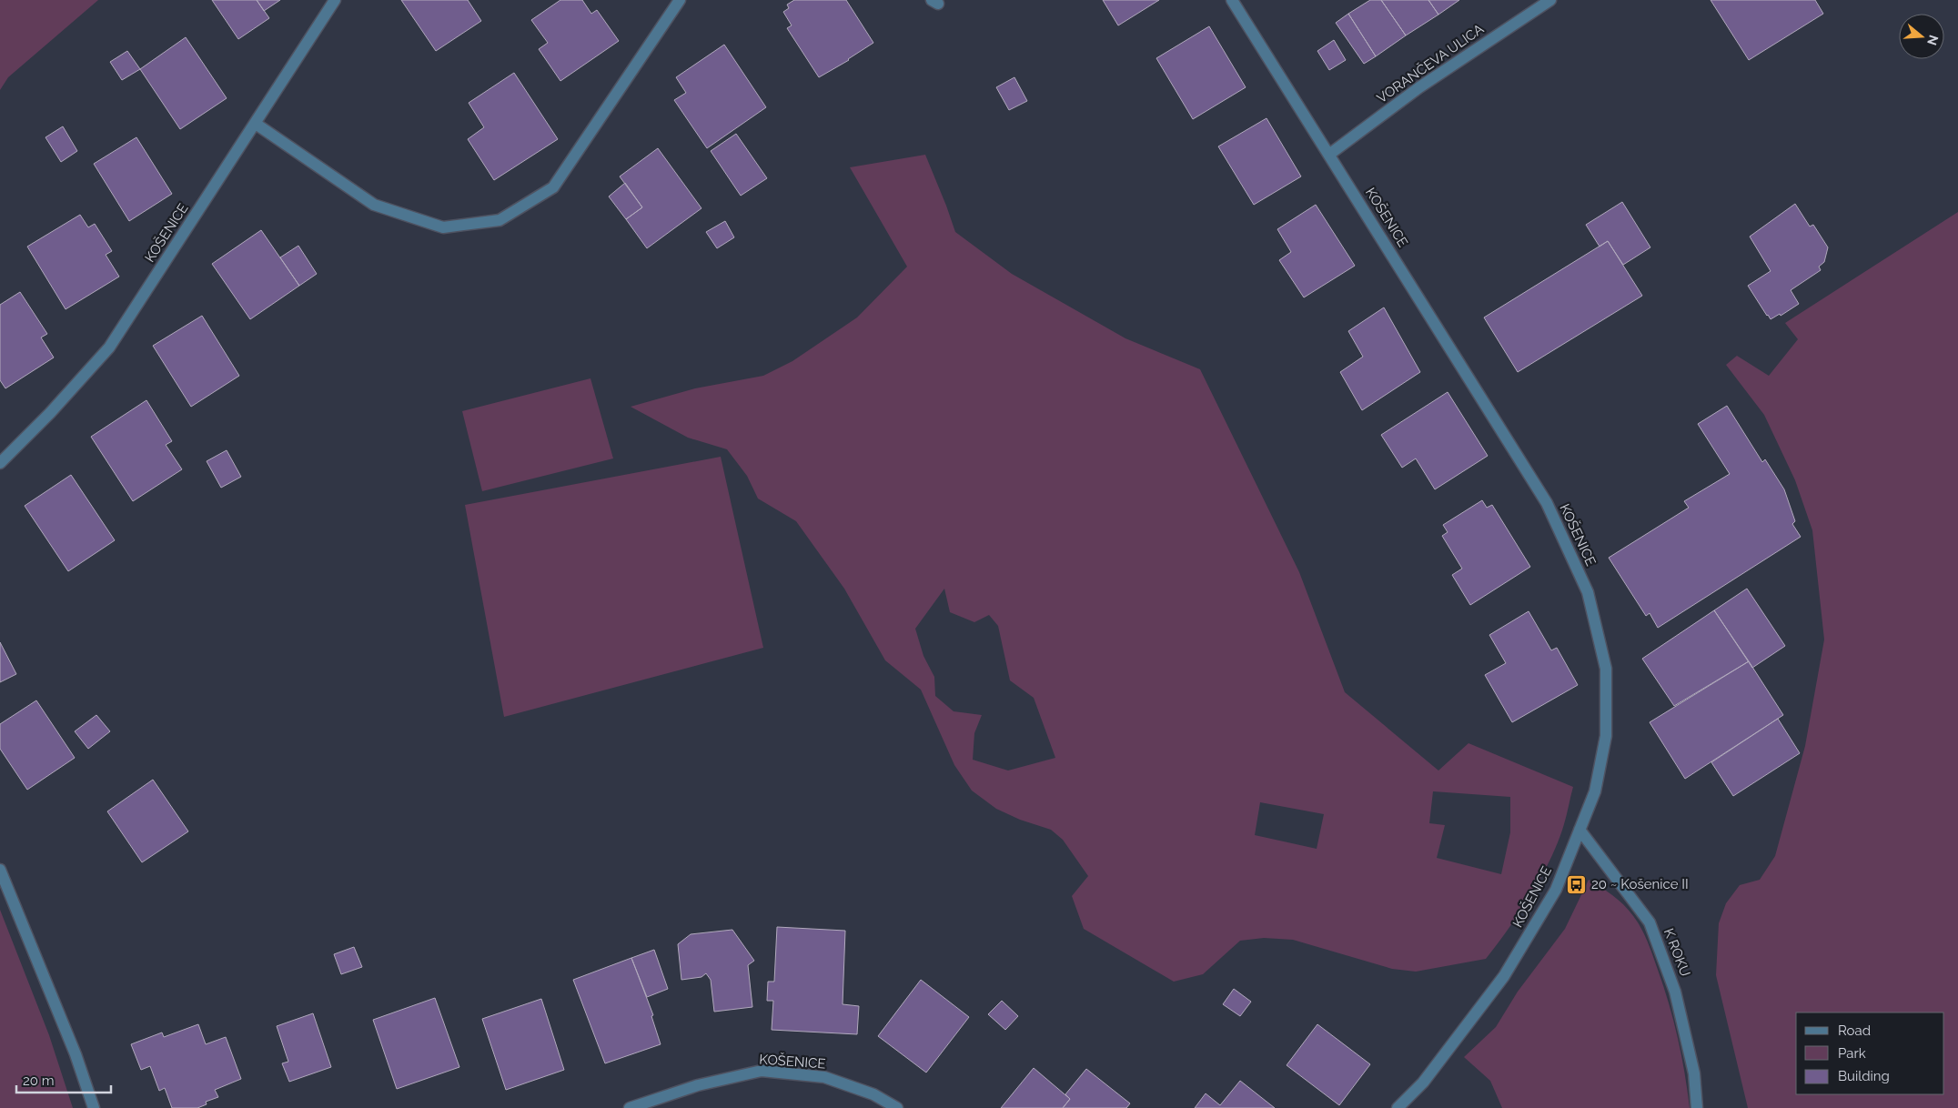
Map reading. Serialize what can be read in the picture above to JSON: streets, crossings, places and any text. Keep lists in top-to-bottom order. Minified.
{"streets":{"street":["VORANČEVA ULICA","KOŠENICE","K ROKU"]},"crossings":[["VORANČEVA ULICA","KOŠENICE"],["KOŠENICE","K ROKU"]],"places":{"bus stop":["20 ~ Košenice II"]},"legend":["Road","Park","Building"],"scale_bar":"20 m","north":"right"}
